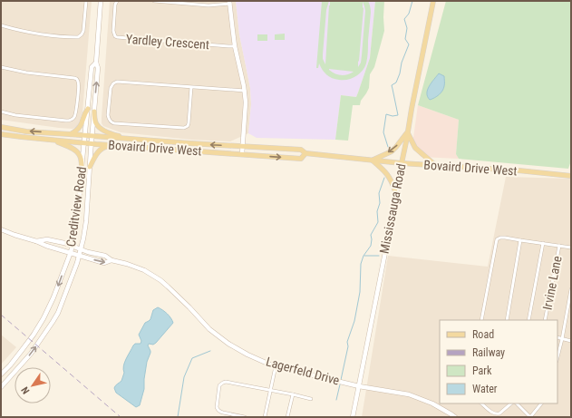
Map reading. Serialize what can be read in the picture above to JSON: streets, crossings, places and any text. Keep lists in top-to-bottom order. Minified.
{"streets":{"main road":["Bovaird Drive West","Creditview Road","Mississauga Road","Lagerfeld Drive"],"street":["Yardley Crescent","Irvine Lane"]},"crossings":[["Bovaird Drive West","Creditview Road"],["Bovaird Drive West","Mississauga Road"],["Creditview Road","Lagerfeld Drive"],["Mississauga Road","Lagerfeld Drive"]],"legend":["Road","Railway","Park","Water"],"north":"bottom left"}
